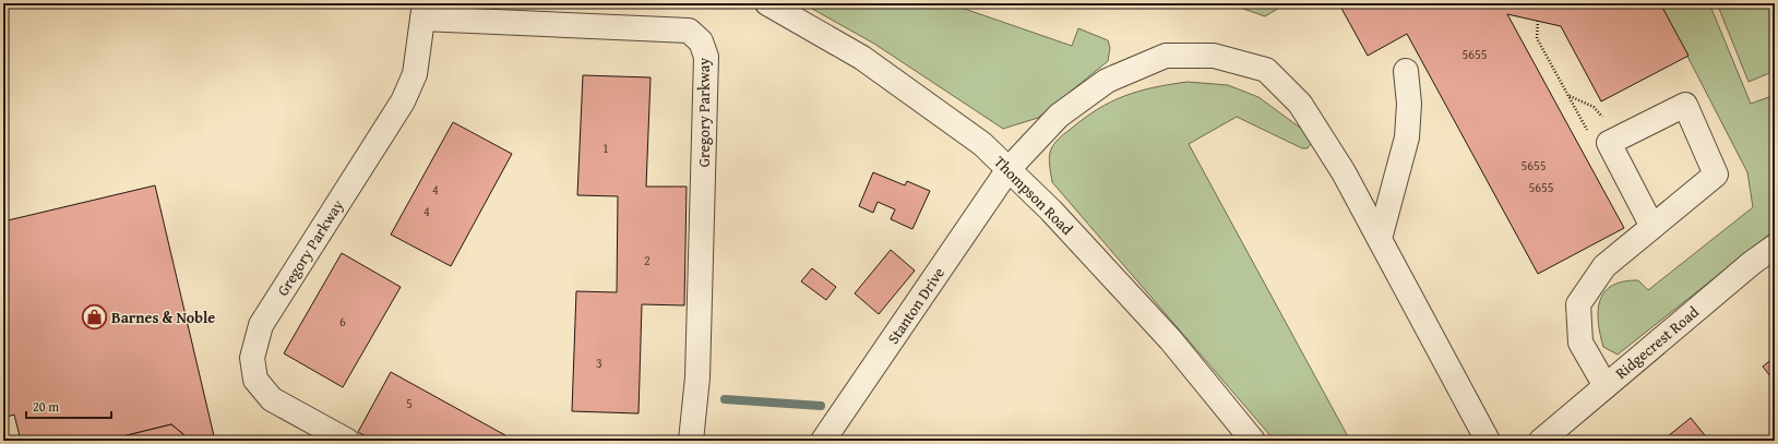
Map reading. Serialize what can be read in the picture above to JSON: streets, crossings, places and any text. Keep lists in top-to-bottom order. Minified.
{"streets":{"street":["Gregory Parkway","Thompson Road","Stanton Drive","Ridgecrest Road"]},"crossings":[["Thompson Road","Stanton Drive"]],"places":{"shop":["Barnes & Noble"]},"house_numbers":["5655","1","5655","5655","4","4","2","6","3","5"],"scale_bar":"20 m"}
